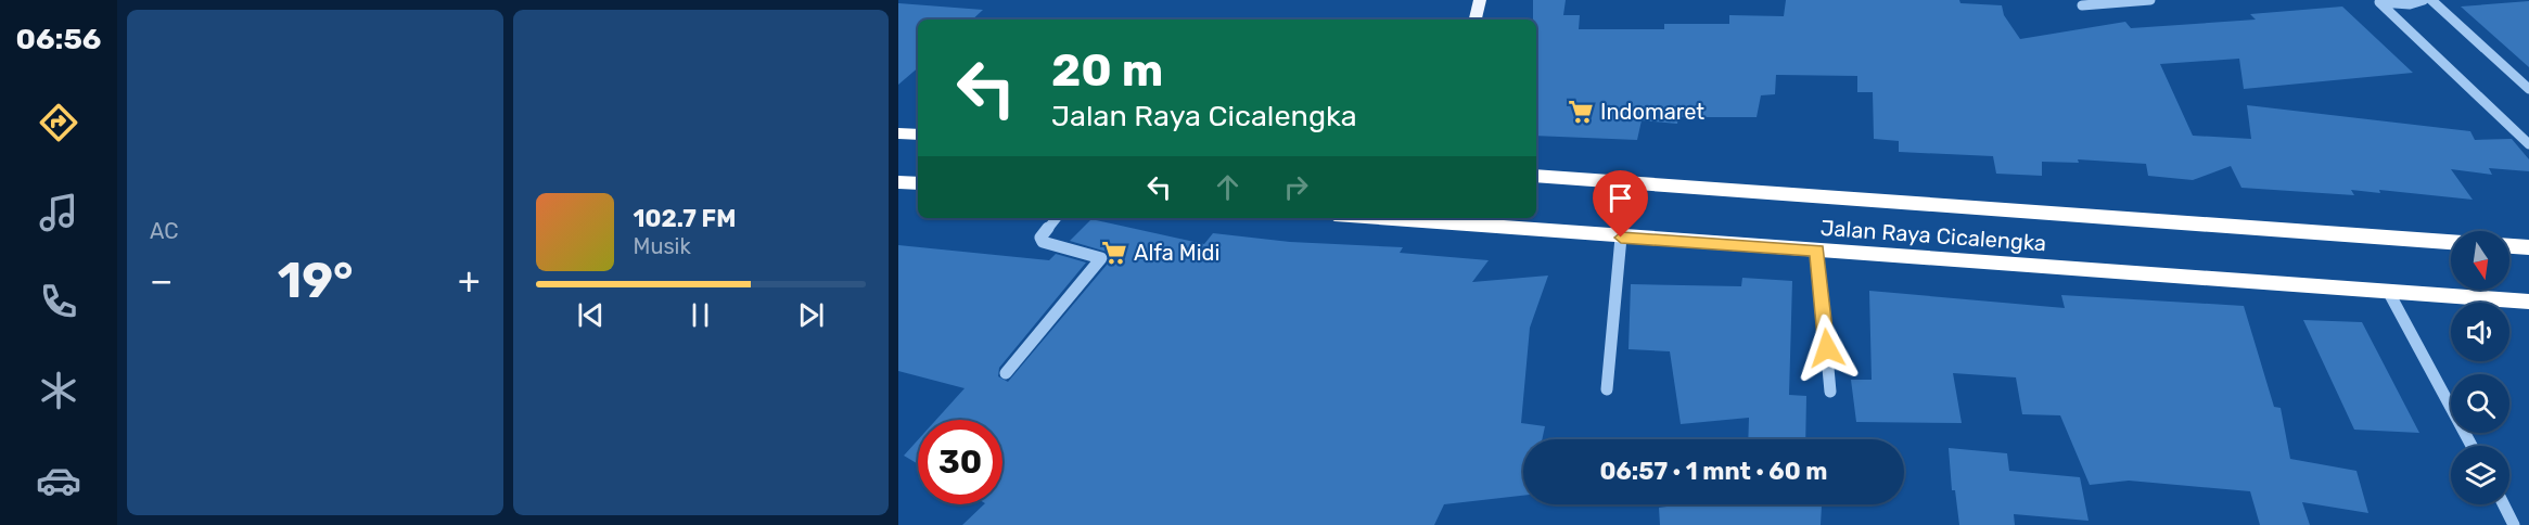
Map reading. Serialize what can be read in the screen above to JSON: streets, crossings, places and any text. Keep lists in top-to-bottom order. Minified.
{"streets":{"highway":["Jalan Raya Cicalengka"]},"places":{"supermarket":["Indomaret","Alfa Midi"]},"north":"bottom","page":{"tabs":"06:56","tile":"AC","turn":["20 m","Jalan Raya Cicalengka"],"song":["102.7 FM","Musik"],"heat":["−","19°","+"],"limit":"30","trip":"06:57 · 1 mnt · 60 m"}}
